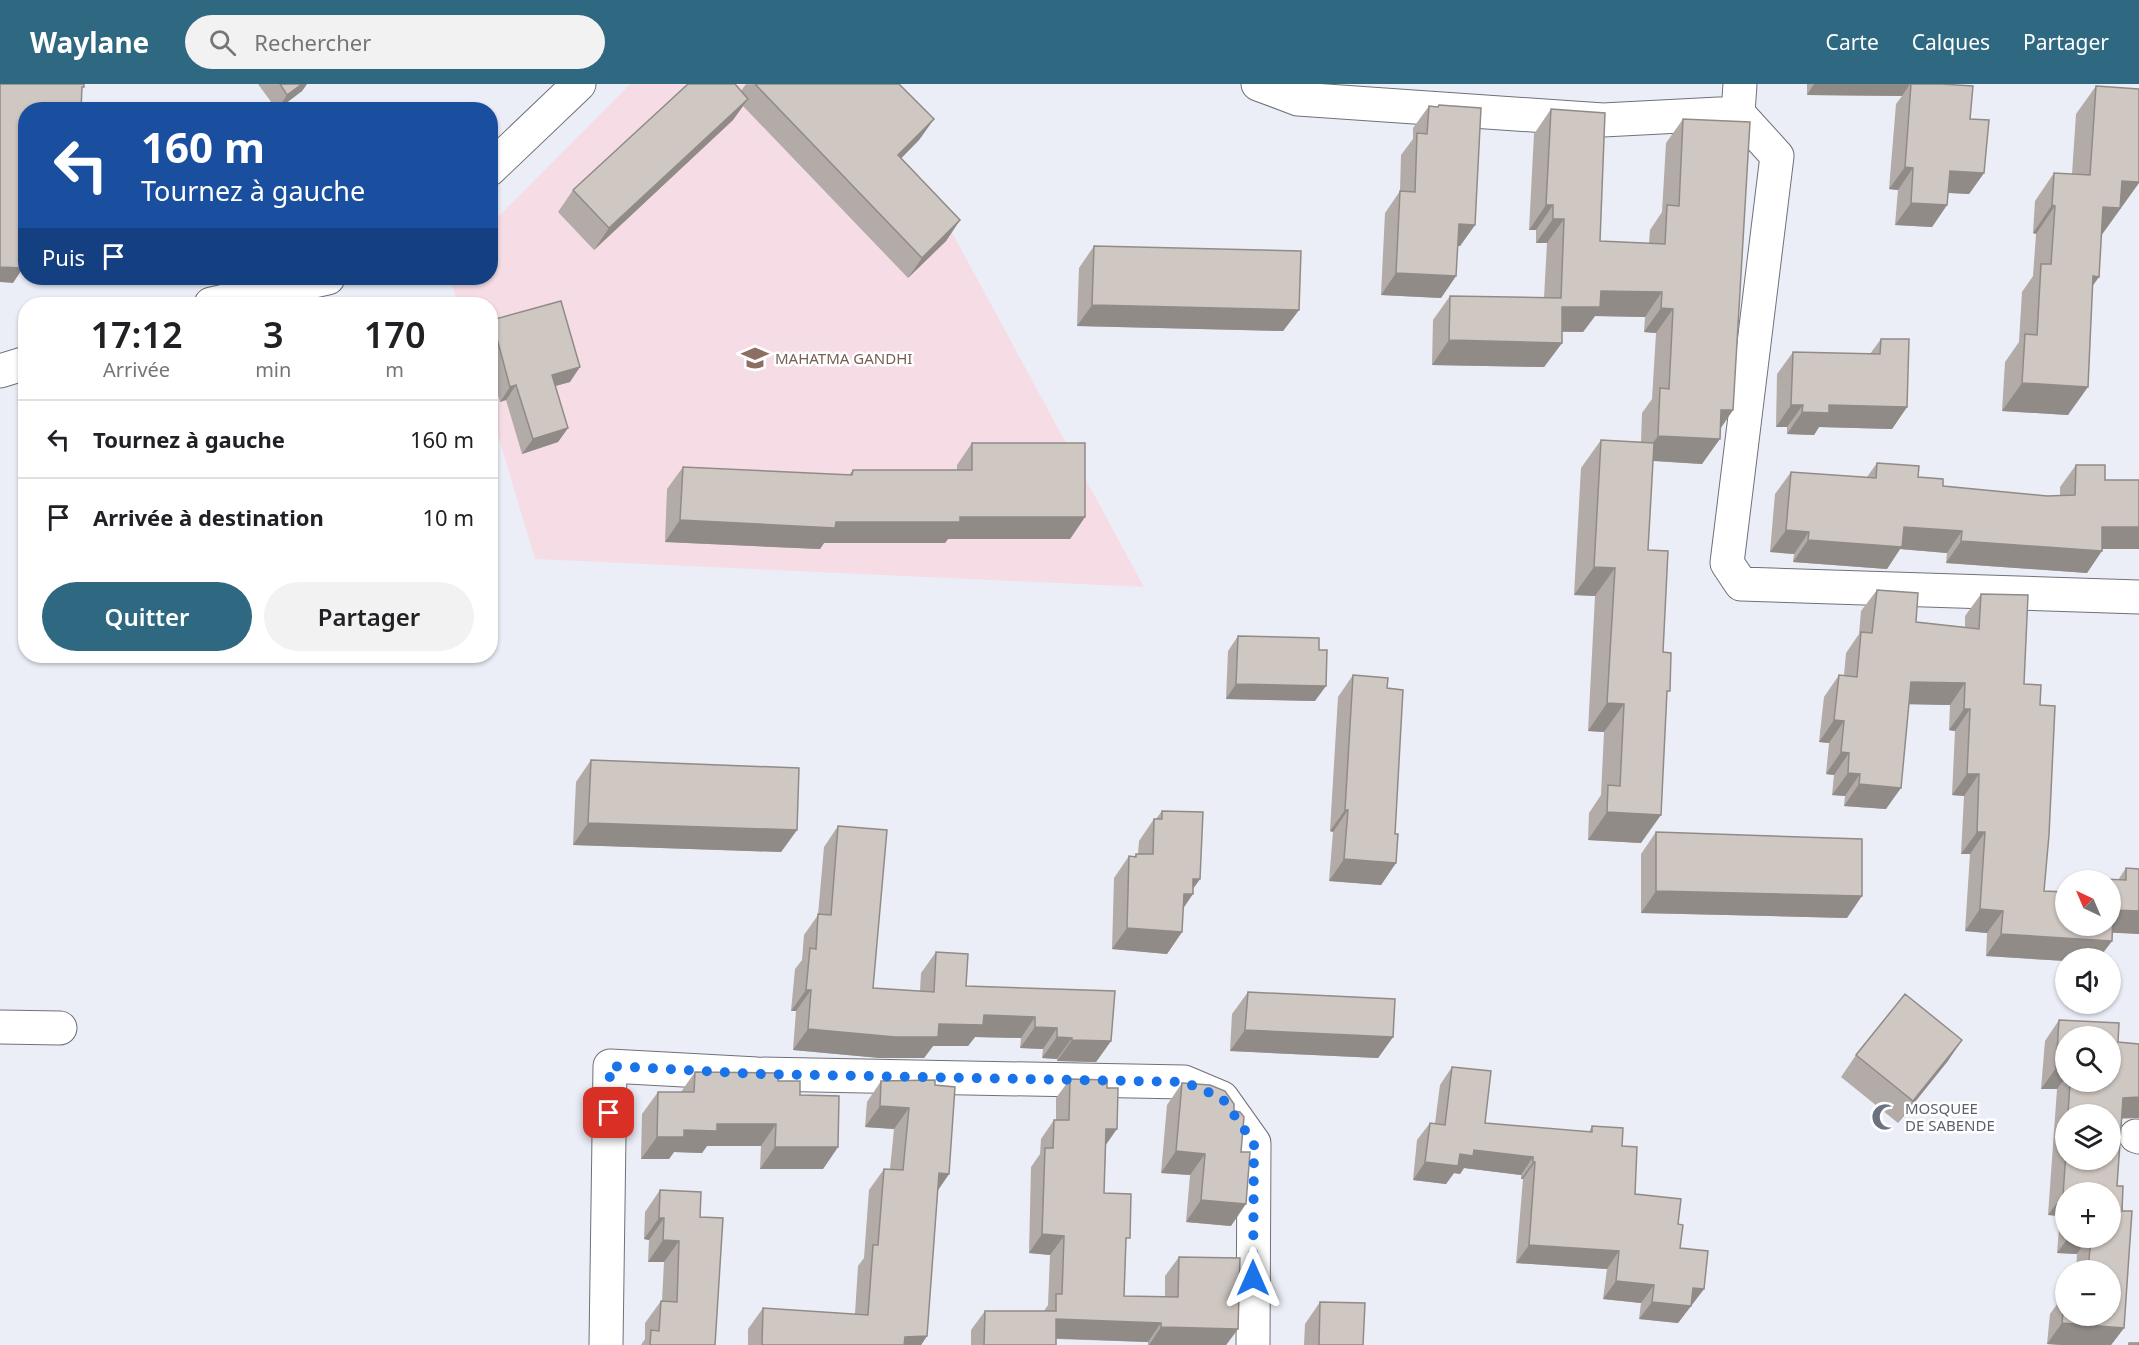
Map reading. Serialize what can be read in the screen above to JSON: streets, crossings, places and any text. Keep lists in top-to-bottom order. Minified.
{"places":{"school or university":["MAHATMA GANDHI"],"mosque":["MOSQUEE DE SABENDE"]},"north":"top left","page":{"header":"Waylane","search":"Rechercher","nav":["Carte","Calques","Partager"],"turn":["160 m","Tournez à gauche"],"then":"Puis","eta":["17:12","Arrivée","3","min","170","m"],"list":[{"name":"Tournez à gauche","value":"160 m"},{"name":"Arrivée à destination","value":"10 m"}],"buttons":["Quitter","Partager"],"map_buttons":["+","−"]}}
